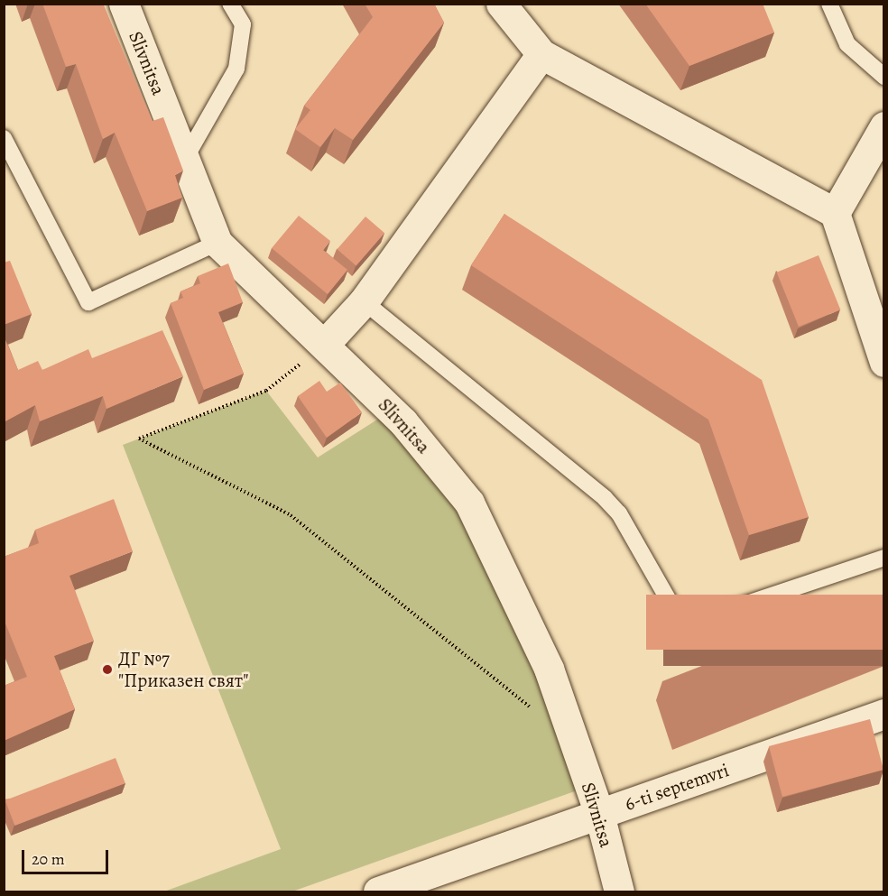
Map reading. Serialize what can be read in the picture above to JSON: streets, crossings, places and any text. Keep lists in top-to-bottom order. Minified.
{"streets":{"street":["Slivnitsa","6-ti septemvri"]},"crossings":[["Slivnitsa","6-ti septemvri"]],"places":["ДГ №7 \"Приказен свят\""],"scale_bar":"20 m"}
